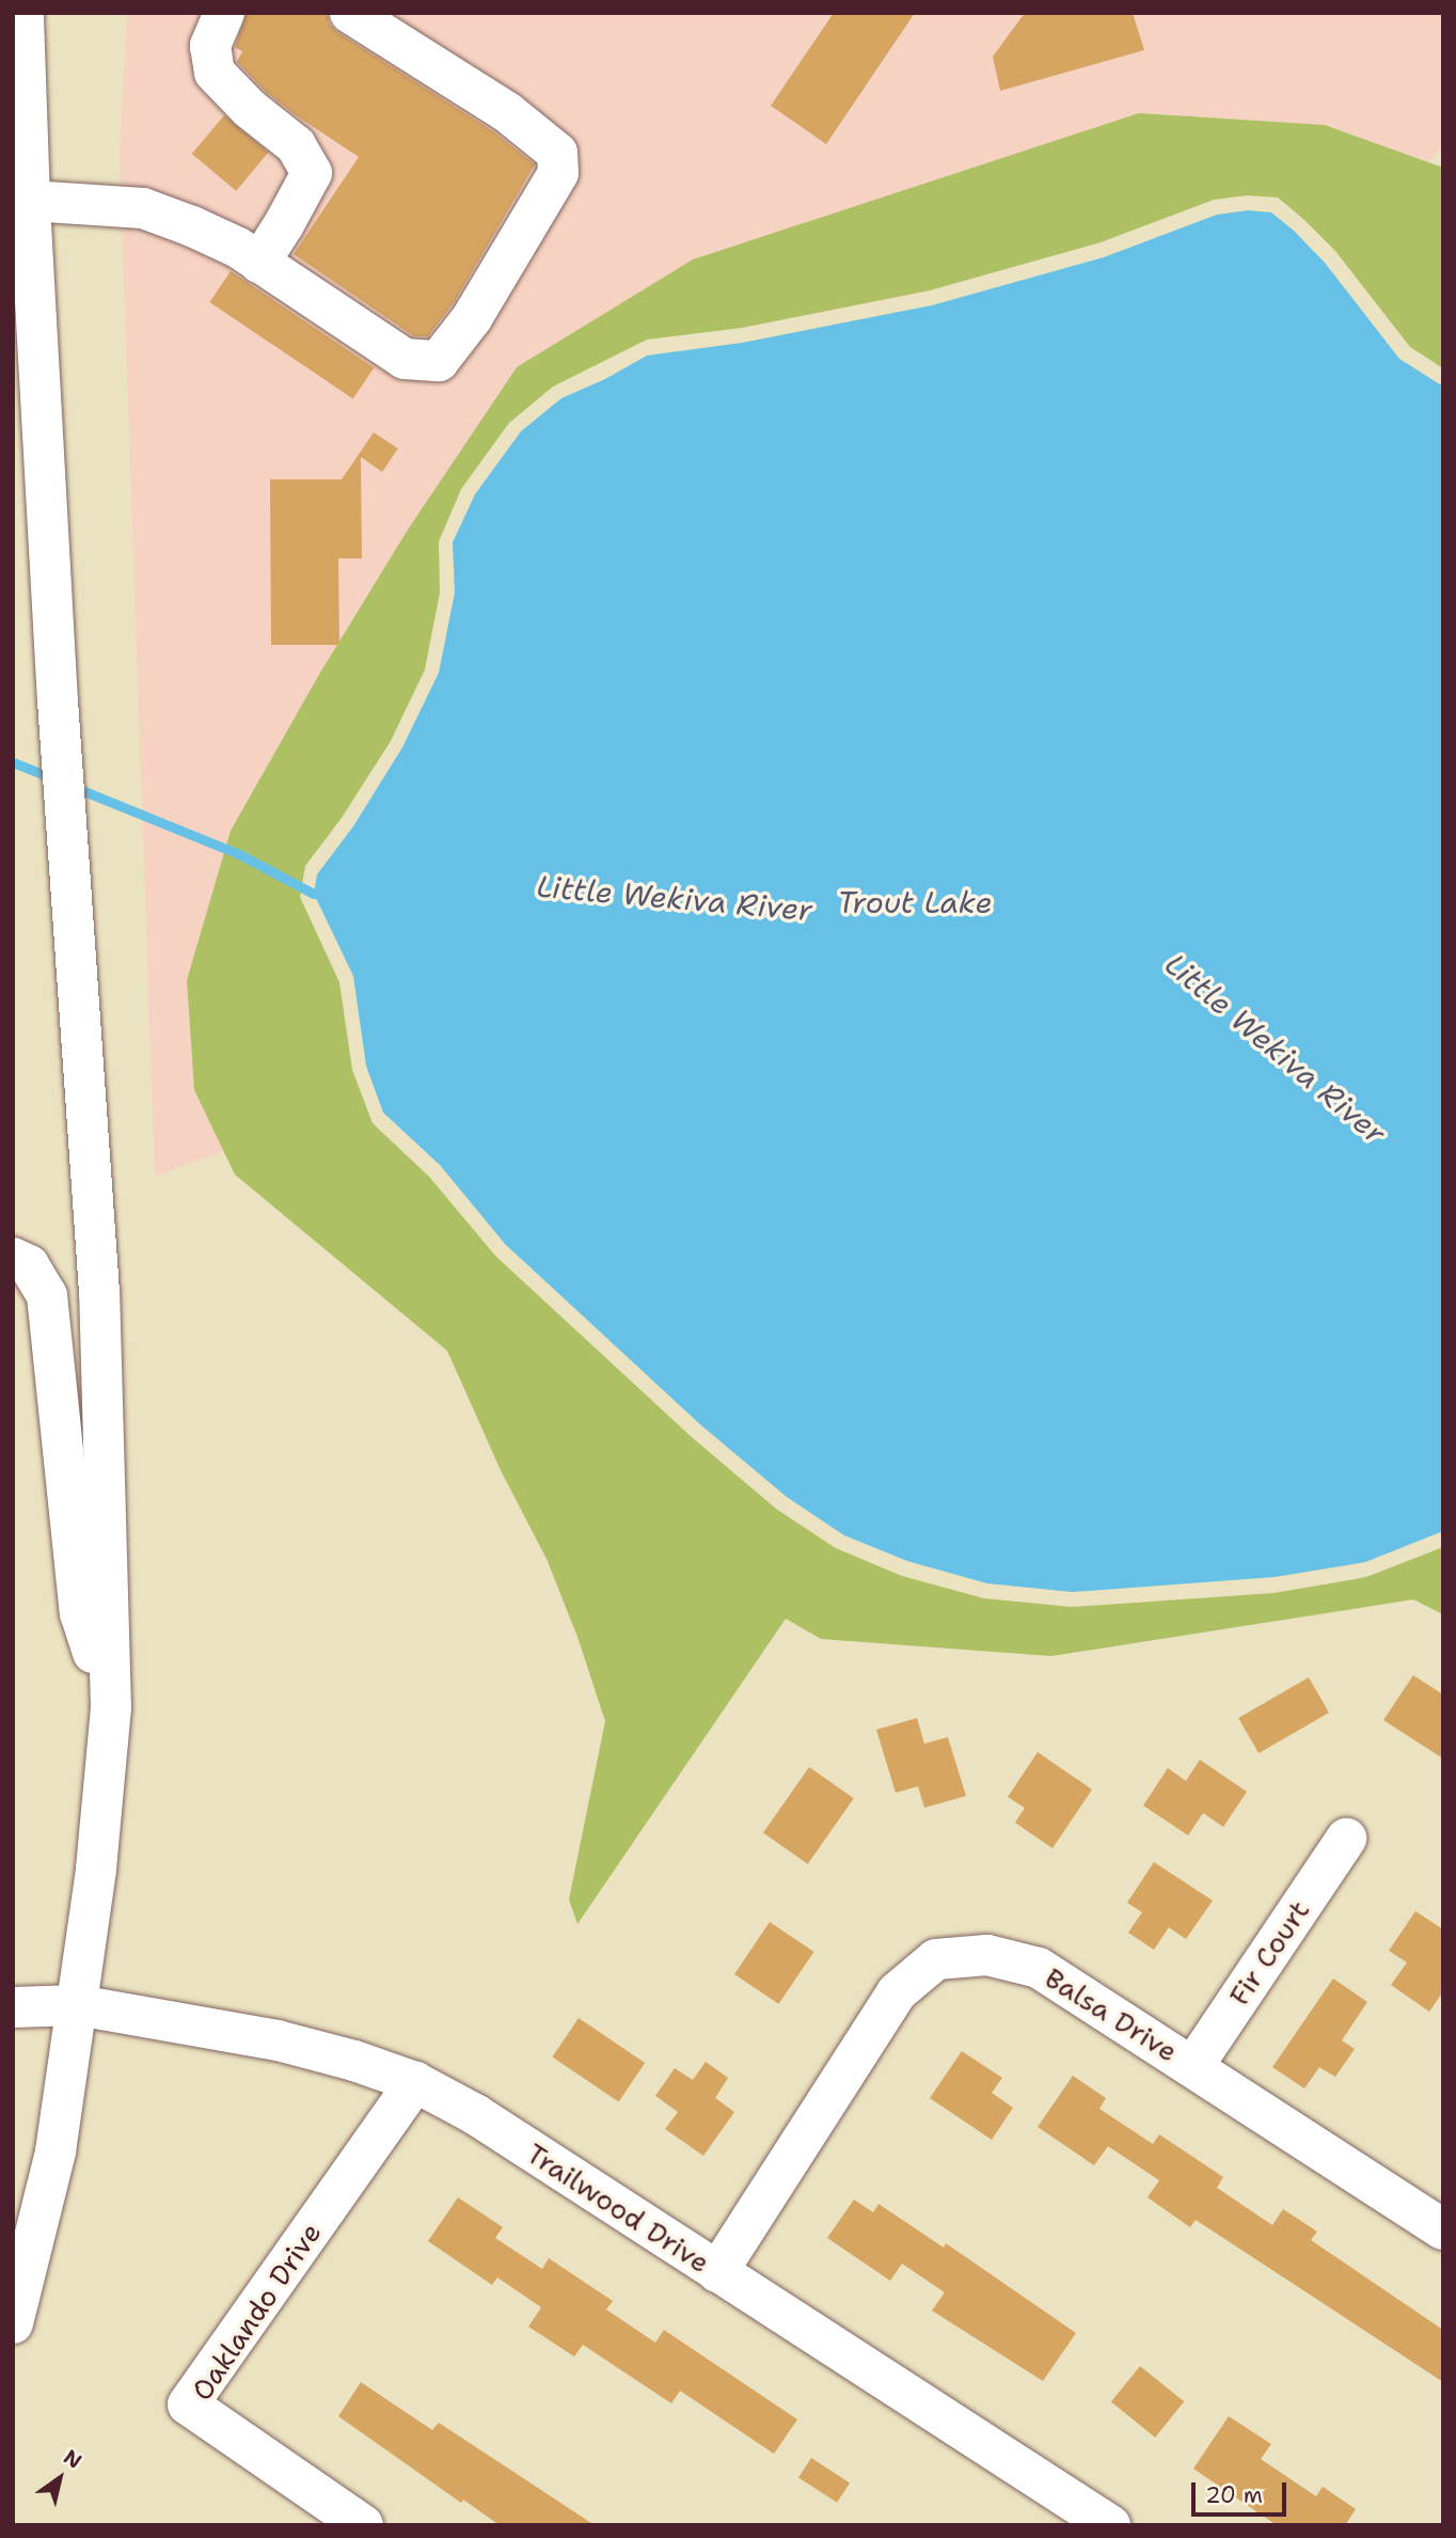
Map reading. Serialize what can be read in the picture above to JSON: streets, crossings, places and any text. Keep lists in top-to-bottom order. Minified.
{"streets":{"street":["Fir Court","Balsa Drive","Trailwood Drive","Oaklando Drive"]},"crossings":[["Fir Court","Balsa Drive"],["Balsa Drive","Trailwood Drive"],["Trailwood Drive","Oaklando Drive"]],"water":["Little Wekiva River","Trout Lake"],"scale_bar":"20 m","north":"top right"}
